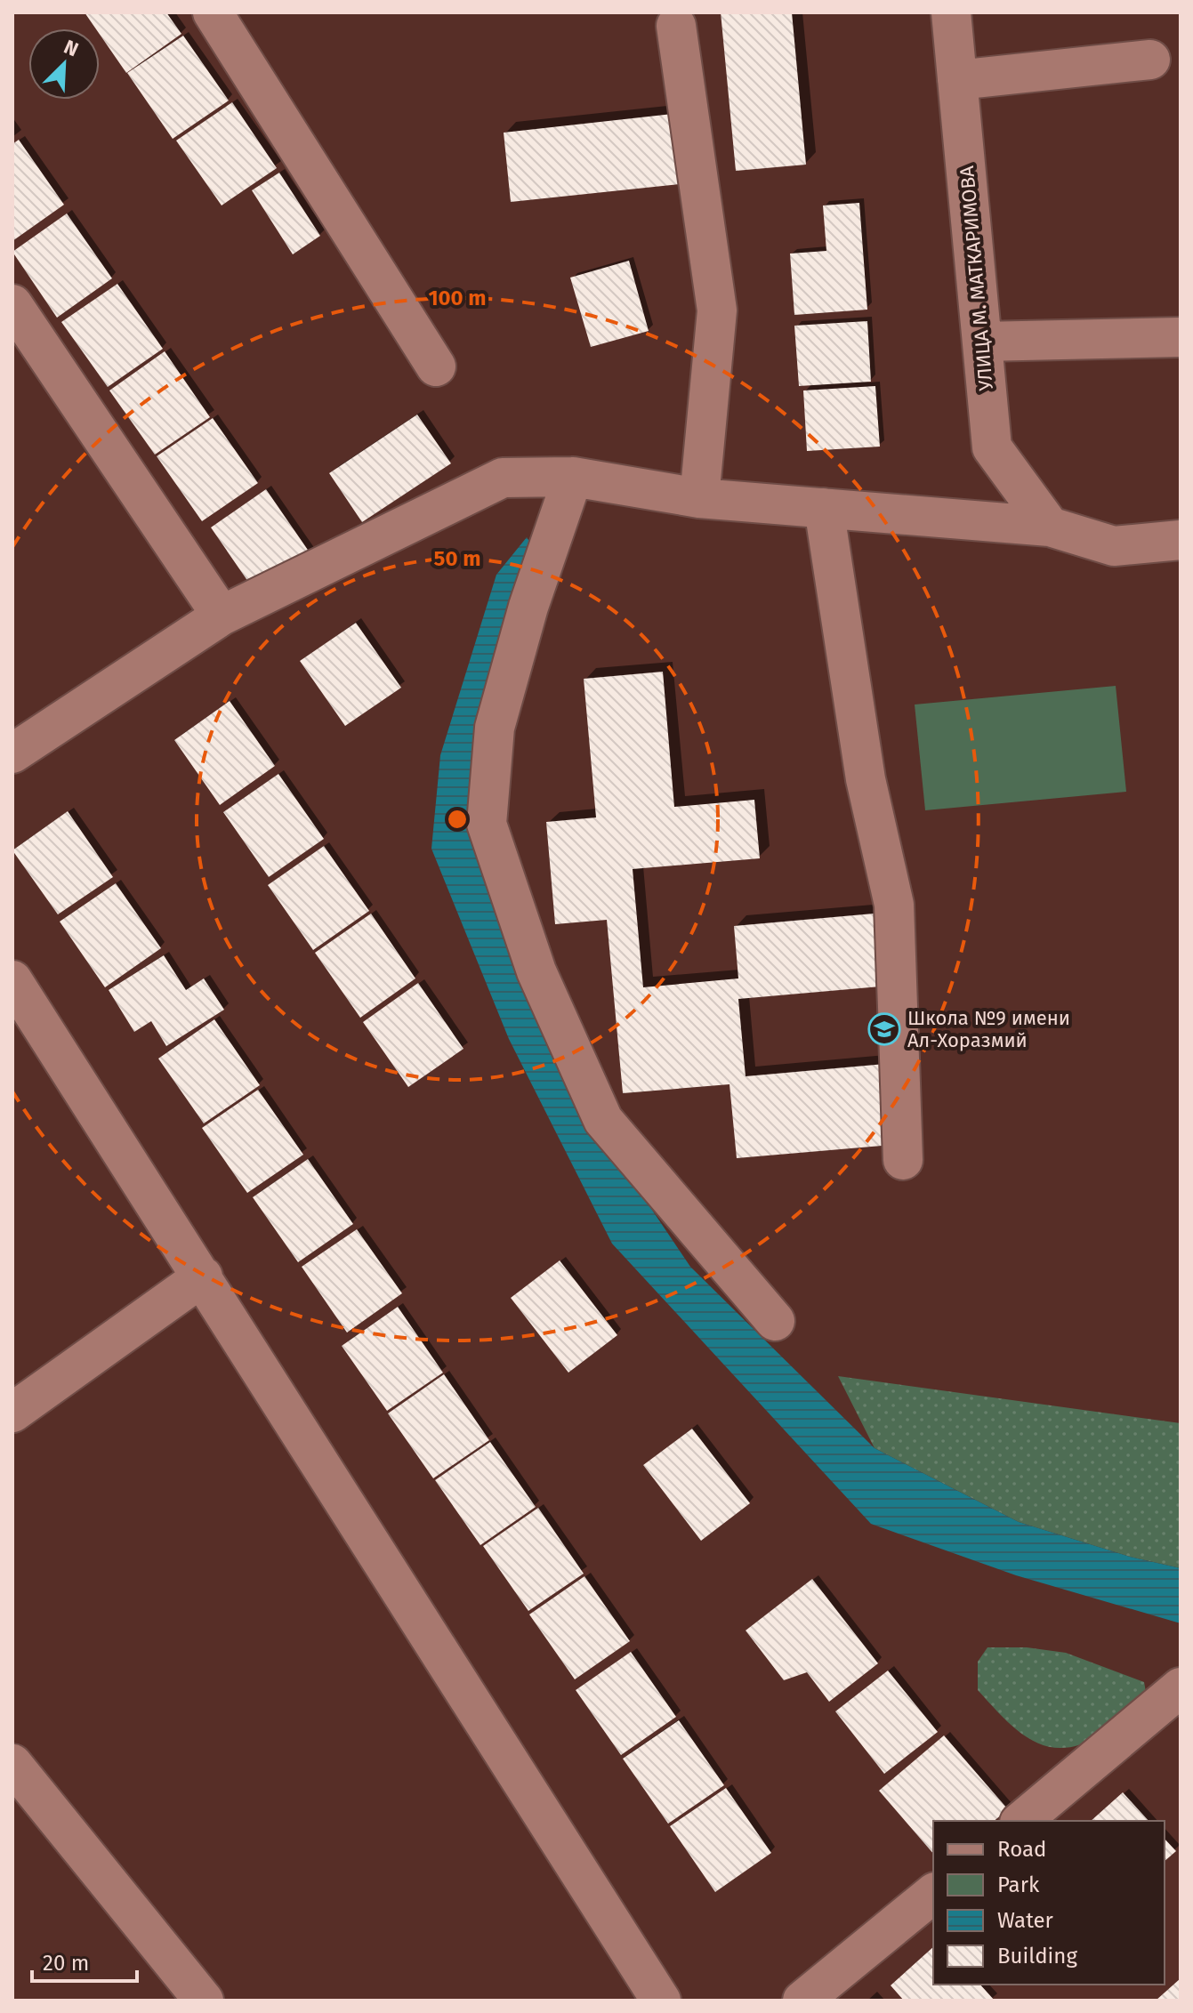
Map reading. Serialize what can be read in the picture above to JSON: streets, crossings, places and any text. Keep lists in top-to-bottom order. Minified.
{"streets":{"street":["УЛИЦА М. МАТКАРИМОВА"]},"places":{"school or university":["Школа №9 имени Ал-Хоразмий"]},"legend":["Road","Park","Water","Building"],"scale_bar":"20 m","north":"top right","rings":["100 m","50 m"]}
